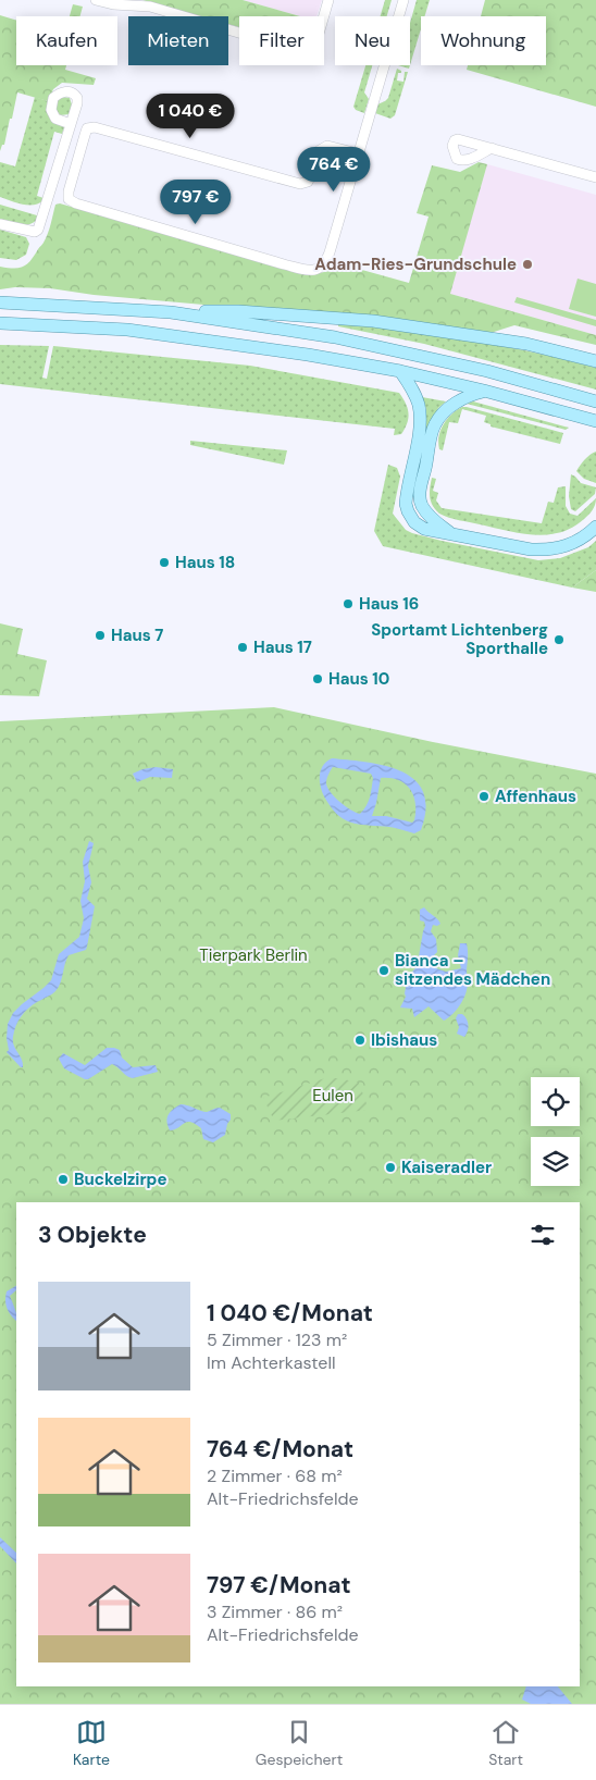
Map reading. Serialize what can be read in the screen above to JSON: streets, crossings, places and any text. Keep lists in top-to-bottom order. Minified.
{"parks":["Tierpark Berlin","Eulen"],"places":["Adam-Ries-Grundschule","Haus 18","Haus 16","Haus 7","Sportamt Lichtenberg Sporthalle","Haus 17","Haus 10","Affenhaus","Bianca – sitzendes Mädchen","Ibishaus","Kaiseradler","Buckelzirpe"],"page":{"chip":["Kaufen","Mieten","Filter","Neu","Wohnung"],"price":["1 040 €","764 €","797 €"],"heading":"3 Objekte","list":[{"name":"1 040 €/Monat","note":"5 Zimmer · 123 m² · Im Achterkastell"},{"name":"764 €/Monat","note":"2 Zimmer · 68 m² · Alt-Friedrichsfelde"},{"name":"797 €/Monat","note":"3 Zimmer · 86 m² · Alt-Friedrichsfelde"}],"tabs":["Karte","Gespeichert","Start"]}}
